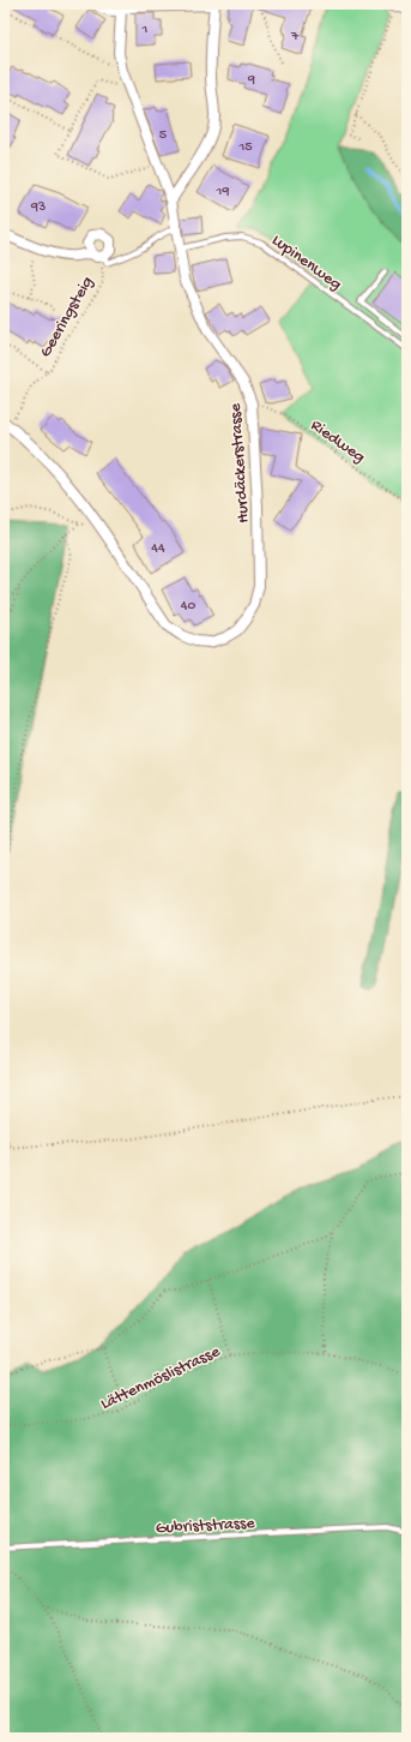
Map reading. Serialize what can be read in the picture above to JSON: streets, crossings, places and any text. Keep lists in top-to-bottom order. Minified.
{"streets":{"street":["Hurdäckerstrasse"],"lane":["Lupinenweg","Geeringsteig","Gubriststrasse"],"path":["Riedweg","Lättenmöslistrasse"]},"crossings":[["Lupinenweg","Hurdäckerstrasse"],["Geeringsteig","Hurdäckerstrasse"],["Riedweg","Hurdäckerstrasse"]],"house_numbers":["1","7","9","5","15","19","93","44","40"]}
